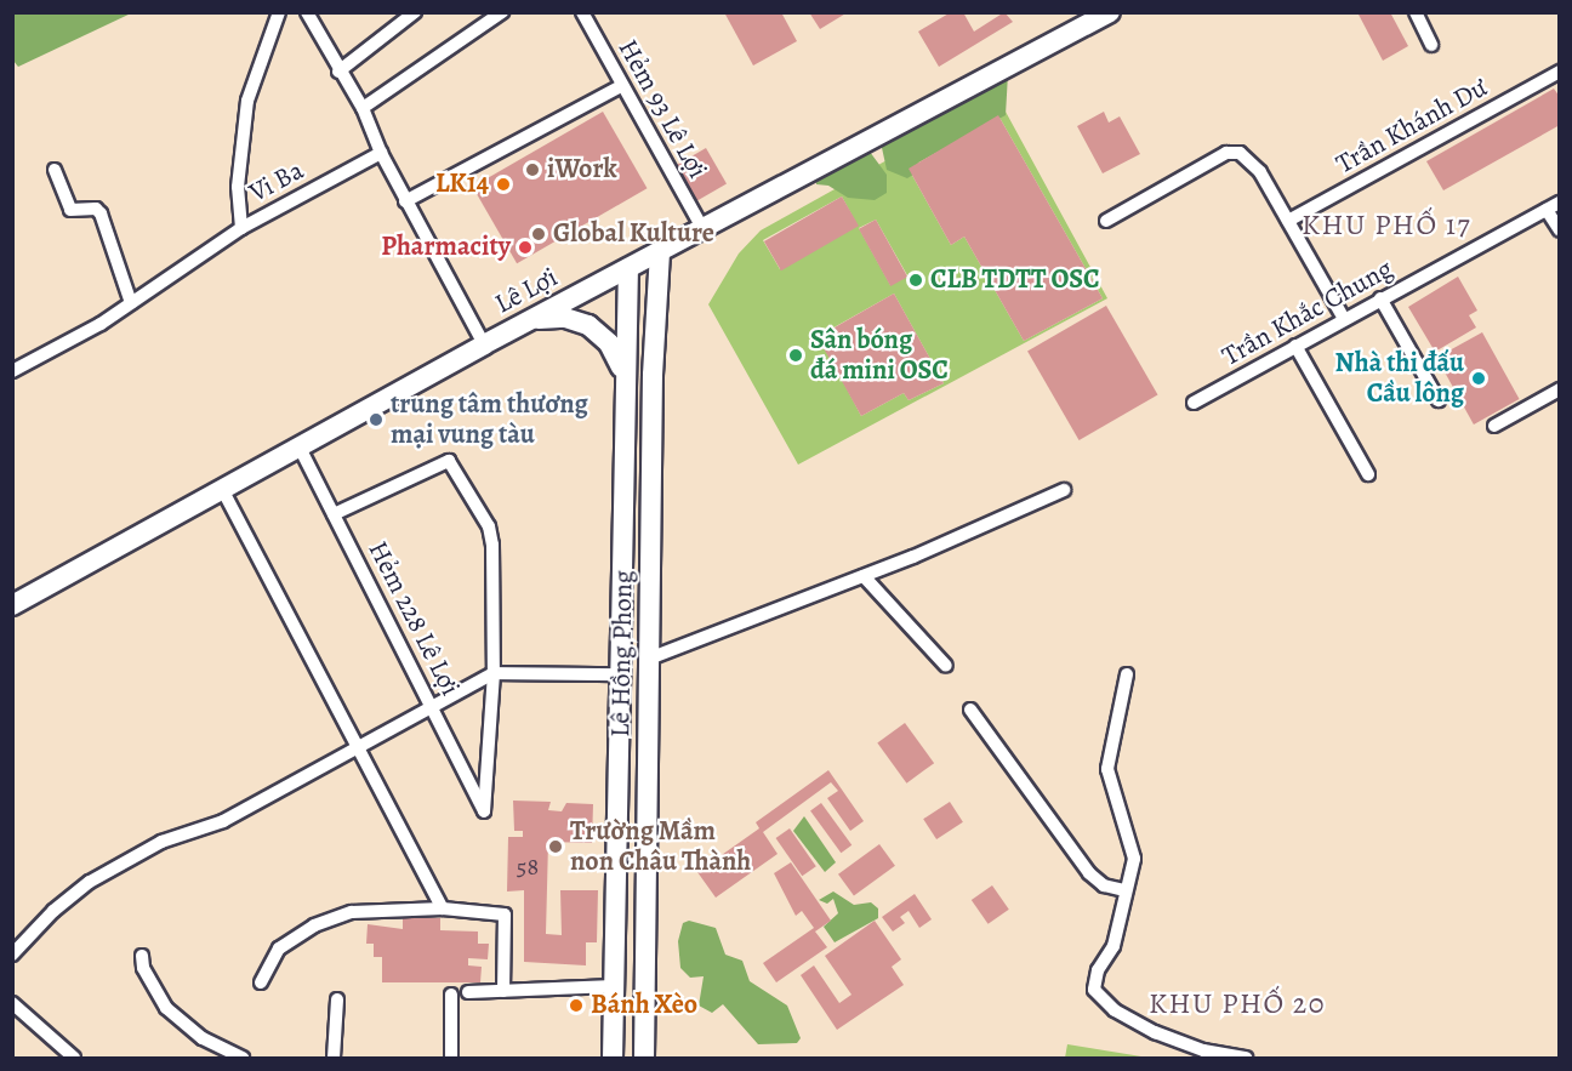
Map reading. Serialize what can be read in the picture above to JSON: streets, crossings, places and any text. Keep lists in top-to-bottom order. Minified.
{"streets":{"main road":["Lê Lợi","Lê Hồng Phong"],"street":["Hẻm 93 Lê Lợi","Trần Khánh Dư","Vi Ba","Trần Khắc Chung","Hẻm 228 Lê Lợi"]},"crossings":[["Hẻm 93 Lê Lợi","Lê Lợi"],["Lê Lợi","Hẻm 228 Lê Lợi"],["Lê Lợi","Lê Hồng Phong"]],"districts":["KHU PHỐ 17","KHU PHỐ 20"],"places":["iWork","LK14","Global Kulture","Pharmacity","CLB TDTT OSC","Sân bóng đá mini OSC","Nhà thi đấu Cầu lông","trung tâm thương mại vung tàu","Trường Mầm non Châu Thành","Bánh Xèo"],"house_numbers":["58"]}
